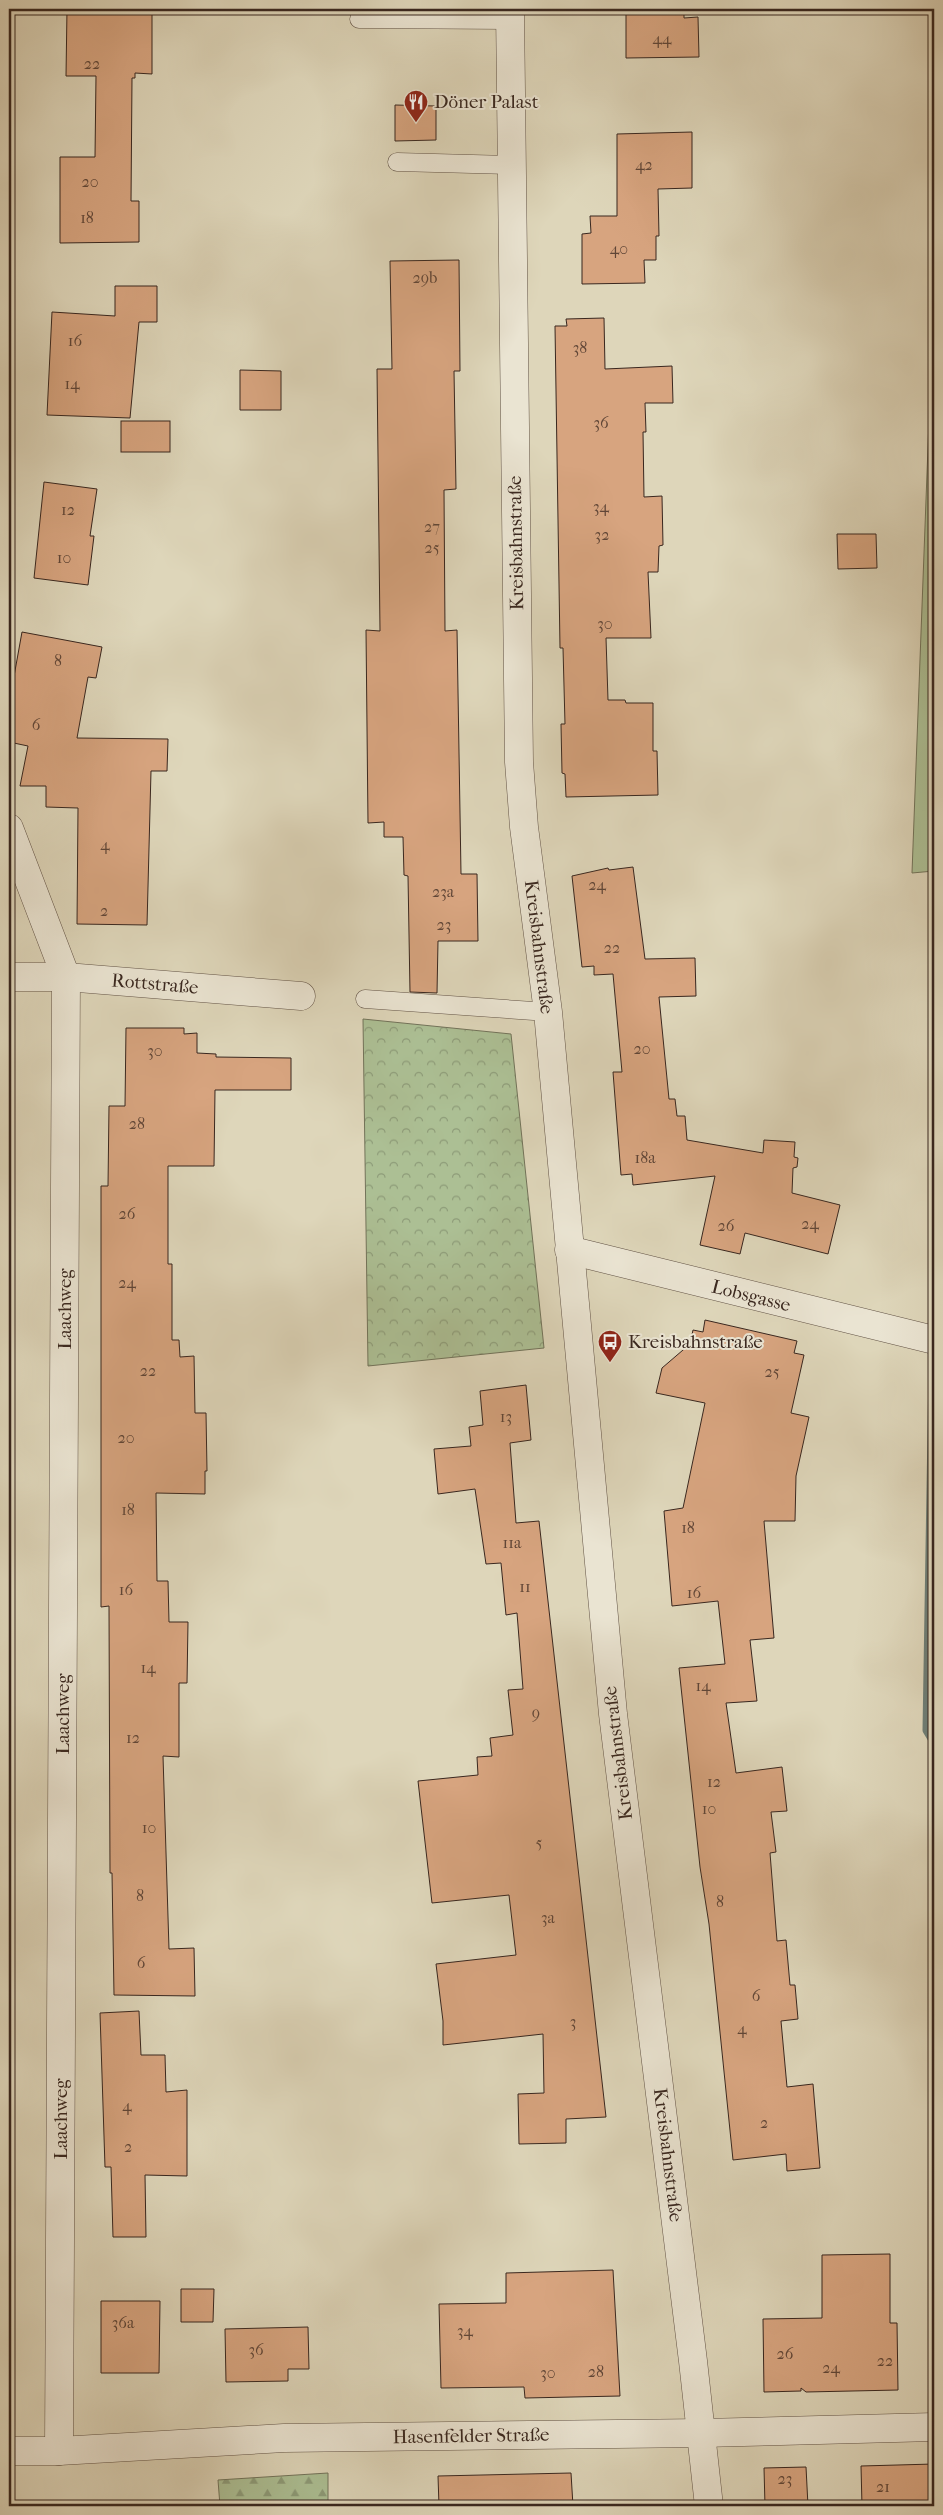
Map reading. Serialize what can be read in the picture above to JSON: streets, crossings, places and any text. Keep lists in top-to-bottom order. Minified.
{"streets":{"street":["Kreisbahnstraße","Rottstraße","Lobsgasse","Laachweg","Hasenfelder Straße"]},"crossings":[["Kreisbahnstraße","Lobsgasse"],["Kreisbahnstraße","Hasenfelder Straße"],["Rottstraße","Laachweg"],["Laachweg","Hasenfelder Straße"]],"places":{"restaurant":["Döner Palast"],"bus stop":["Kreisbahnstraße"]},"house_numbers":["44","22","42","20","18","40","29b","16","38","14","36","34","12","27","32","25","10","30","8","6","4","24","23a","2","23","22","20","30","28","18a","26","24","26","24","22","25","13","20","18","18","11a","11","16","16","14","14","9","12","12","10","10","5","8","8","3a","6","6","3","4","4","2","2","36a","34","36","26","22","24","28","30","23","21"]}
